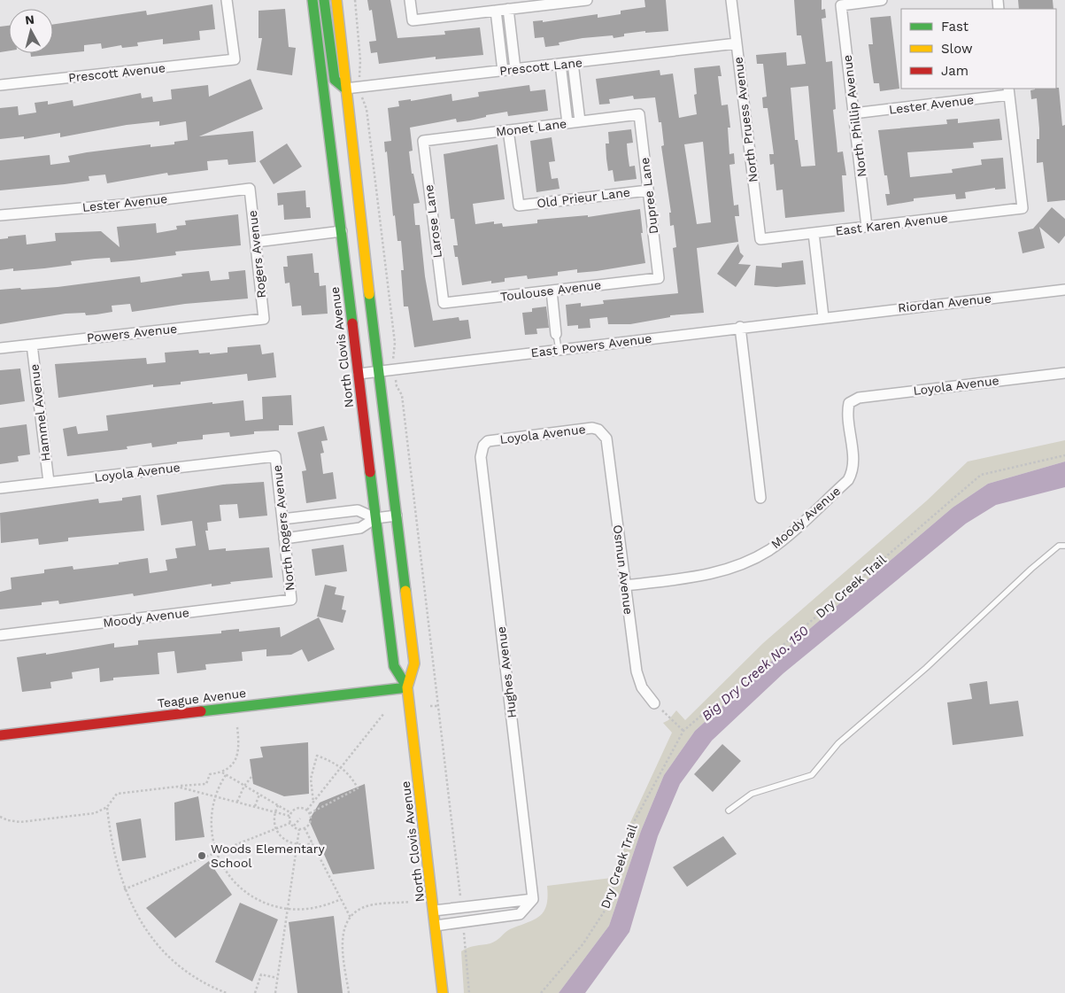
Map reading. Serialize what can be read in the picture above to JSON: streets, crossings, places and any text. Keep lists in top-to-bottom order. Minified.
{"streets":{"main road":["North Clovis Avenue","Teague Avenue"],"street":["Prescott Lane","Prescott Avenue","Lester Avenue","North Phillip Avenue","North Pruess Avenue","Monet Lane","Dupree Lane","Old Prieur Lane","Larose Lane","East Karen Avenue","Rogers Avenue","Toulouse Avenue","Riordan Avenue","Powers Avenue","East Powers Avenue","Loyola Avenue","Hammel Avenue","Moody Avenue","North Rogers Avenue","Osmun Avenue","Hughes Avenue"],"path":["Dry Creek Trail"]},"crossings":[["Prescott Lane","North Pruess Avenue"],["Prescott Lane","North Clovis Avenue"],["Lester Avenue","North Phillip Avenue"],["Lester Avenue","East Karen Avenue"],["Lester Avenue","Rogers Avenue"],["North Phillip Avenue","East Karen Avenue"],["North Pruess Avenue","East Karen Avenue"],["Monet Lane","Dupree Lane"],["Monet Lane","Old Prieur Lane"],["Monet Lane","Larose Lane"],["Dupree Lane","Old Prieur Lane"],["Dupree Lane","Toulouse Avenue"],["Larose Lane","Toulouse Avenue"],["Rogers Avenue","Powers Avenue"],["Riordan Avenue","East Powers Avenue"],["Powers Avenue","Hammel Avenue"],["East Powers Avenue","North Clovis Avenue"],["North Clovis Avenue","Teague Avenue"],["Loyola Avenue","Hammel Avenue"],["Loyola Avenue","Moody Avenue"],["Loyola Avenue","North Rogers Avenue"],["Loyola Avenue","Osmun Avenue"],["Loyola Avenue","Hughes Avenue"],["Moody Avenue","North Rogers Avenue"],["Moody Avenue","Osmun Avenue"]],"water":["Big Dry Creek No. 150"],"places":["Woods Elementary School"],"legend":["Fast","Slow","Jam"],"north":"top"}
